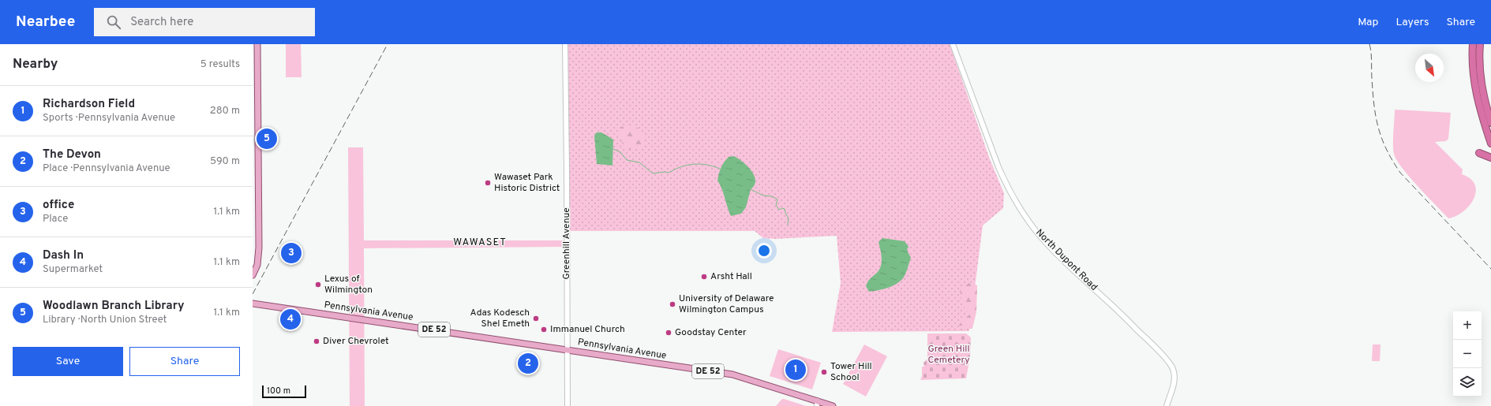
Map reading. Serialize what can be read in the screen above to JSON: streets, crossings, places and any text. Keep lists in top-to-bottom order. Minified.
{"streets":{"main road":["Greenhill Avenue","North Dupont Road","Pennsylvania Avenue","DE 52"]},"crossings":[["Greenhill Avenue","Pennsylvania Avenue"],["Pennsylvania Avenue","DE 52"]],"districts":["WAWASET"],"parks":["Green Hill Cemetery"],"places":["Wawaset Park Historic District","Arsht Hall","Lexus of Wilmington","University of Delaware Wilmington Campus","Adas Kodesch Shel Emeth","Immanuel Church","Goodstay Center","Diver Chevrolet","Tower Hill School"],"scale_bar":"100 m","north":"bottom right","page":{"header":"Nearbee","search":"Search here","nav":["Map","Layers","Share"],"heading":["Nearby","5 results"],"list":[{"mark":"1","name":"Richardson Field","note":"Sports · Pennsylvania Avenue","value":"280 m"},{"mark":"2","name":"The Devon","note":"Place · Pennsylvania Avenue","value":"590 m"},{"mark":"3","name":"office","note":"Place","value":"1.1 km"},{"mark":"4","name":"Dash In","note":"Supermarket","value":"1.1 km"},{"mark":"5","name":"Woodlawn Branch Library","note":"Library · North Union Street","value":"1.1 km"}],"pins":["5","3","4","2","1"],"map_buttons":["+","−"],"buttons":["Save","Share"],"scale":"100 m"}}
